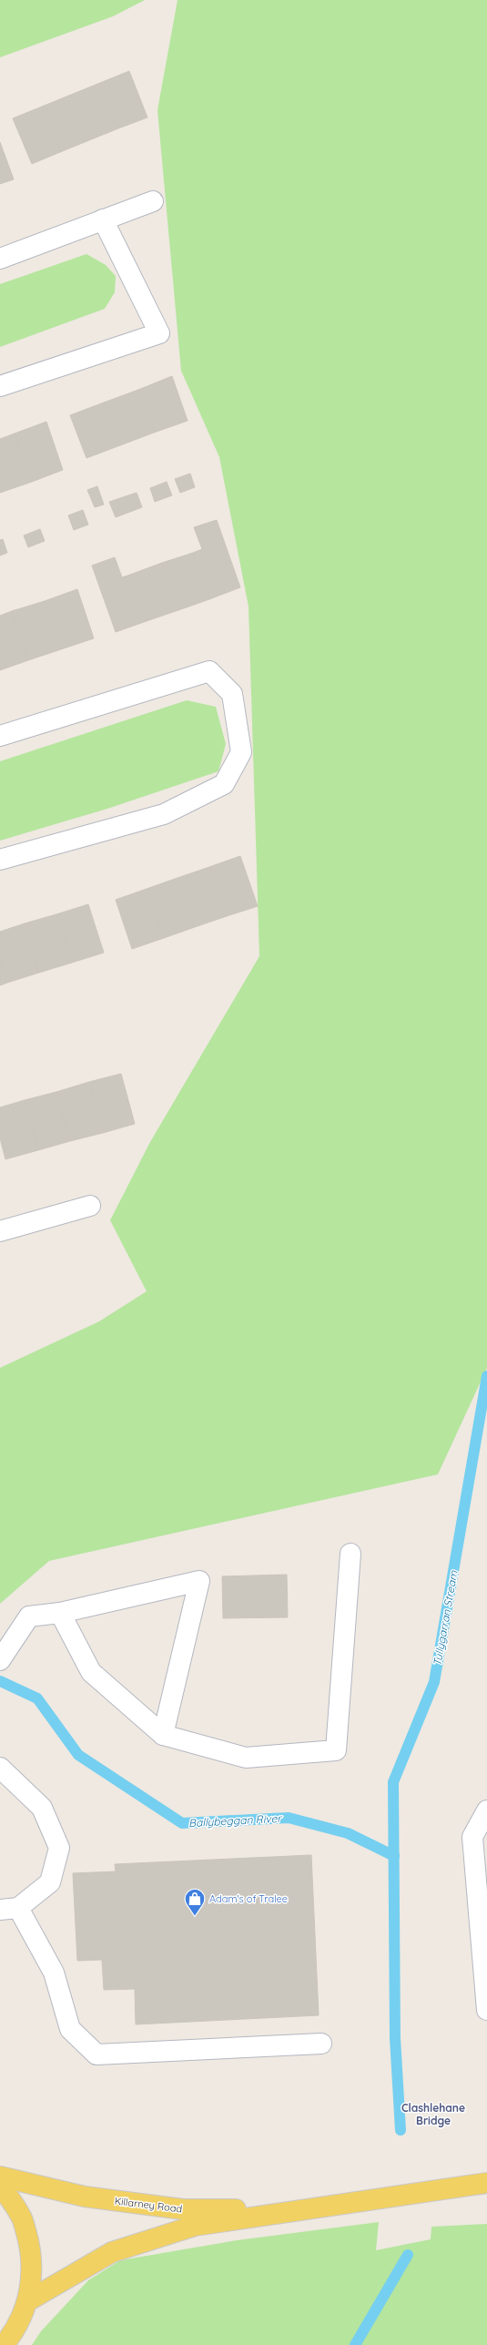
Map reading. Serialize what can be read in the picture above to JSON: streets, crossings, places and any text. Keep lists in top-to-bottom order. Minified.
{"streets":{"main road":["Killarney Road"]},"districts":["Clashlehane Bridge"],"water":["Tullygarran Stream","Ballybeggan River"],"places":{"shop":["Adam's of Tralee"]}}
